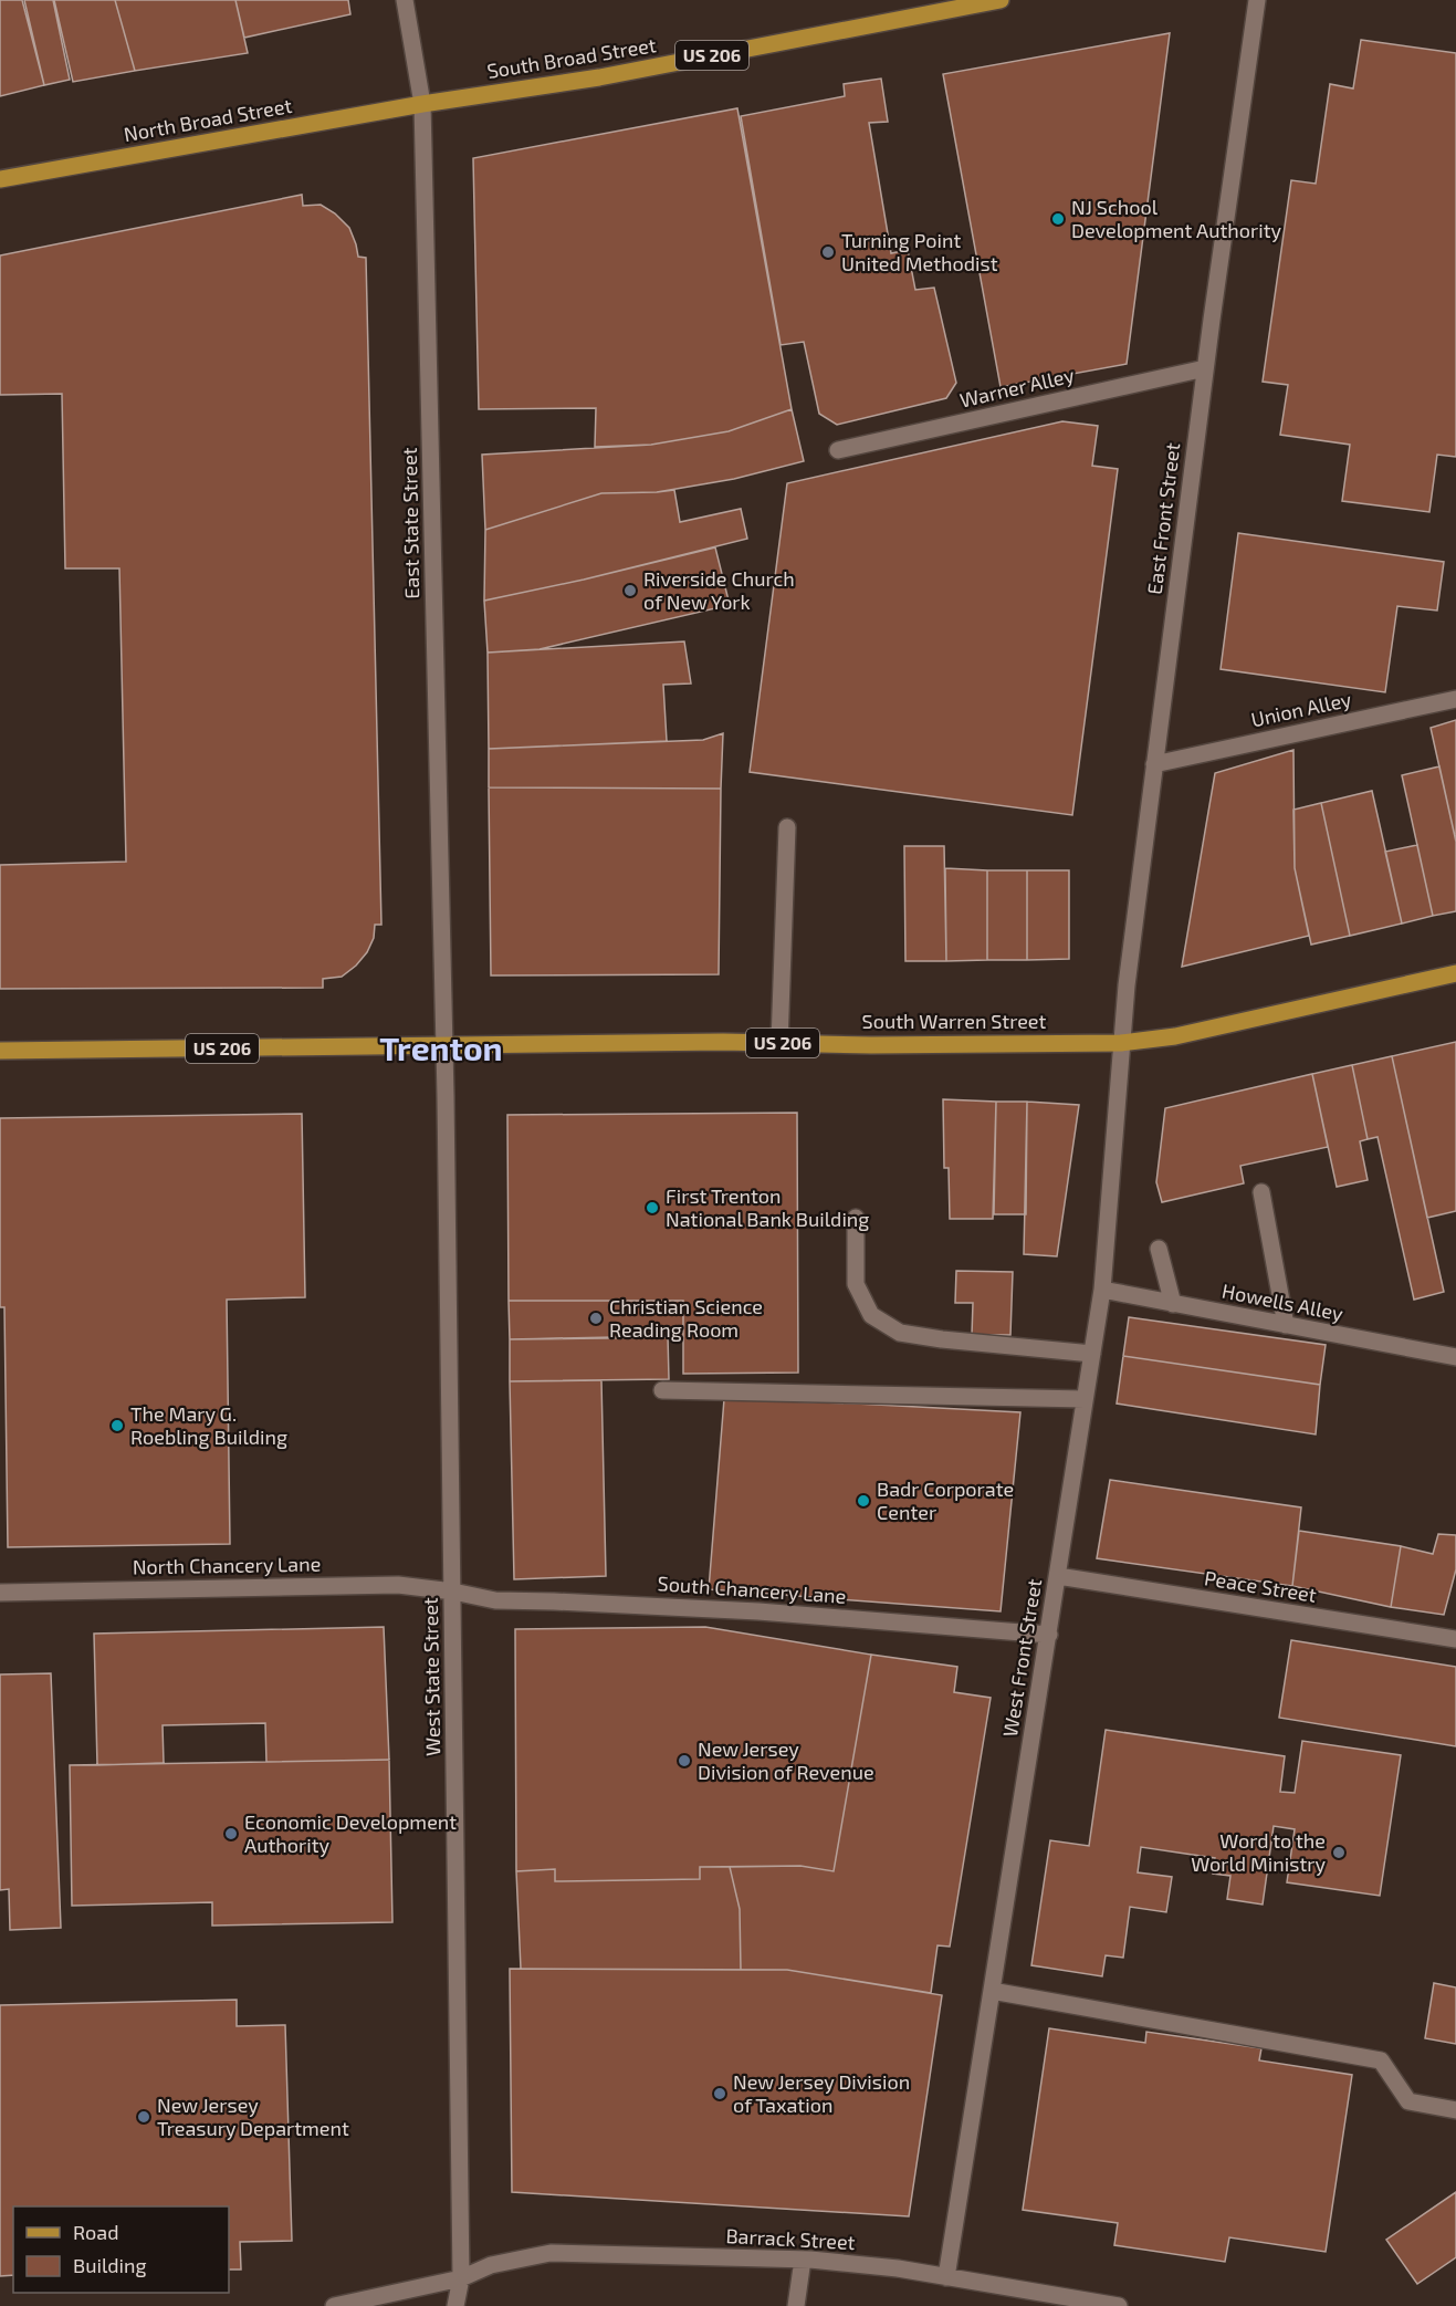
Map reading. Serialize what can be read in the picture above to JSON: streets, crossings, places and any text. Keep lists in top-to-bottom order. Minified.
{"streets":{"main road":["US 206","South Broad Street","North Broad Street","South Warren Street"],"street":["Warner Alley","East Front Street","East State Street","Union Alley","Howells Alley","North Chancery Lane","Peace Street","South Chancery Lane","West Front Street","West State Street","Barrack Street"]},"crossings":[["US 206","East State Street"],["US 206","South Warren Street"],["US 206","West State Street"],["South Broad Street","North Broad Street"],["South Broad Street","East State Street"],["North Broad Street","East State Street"],["Warner Alley","East Front Street"],["East Front Street","Union Alley"],["East Front Street","South Warren Street"],["East Front Street","West Front Street"],["East State Street","South Warren Street"],["East State Street","West State Street"],["South Warren Street","West Front Street"],["South Warren Street","West State Street"],["Howells Alley","West Front Street"],["North Chancery Lane","South Chancery Lane"],["North Chancery Lane","West State Street"],["Peace Street","West Front Street"],["South Chancery Lane","West Front Street"],["South Chancery Lane","West State Street"],["West Front Street","Barrack Street"],["West State Street","Barrack Street"]],"districts":["Trenton"],"places":["NJ School Development Authority","Turning Point United Methodist","Riverside Church of New York","First Trenton National Bank Building","Christian Science Reading Room","The Mary G. Roebling Building","Badr Corporate Center","New Jersey Division of Revenue","Economic Development Authority","Word to the World Ministry","New Jersey Division of Taxation","New Jersey Treasury Department"],"legend":["Road","Building"]}
